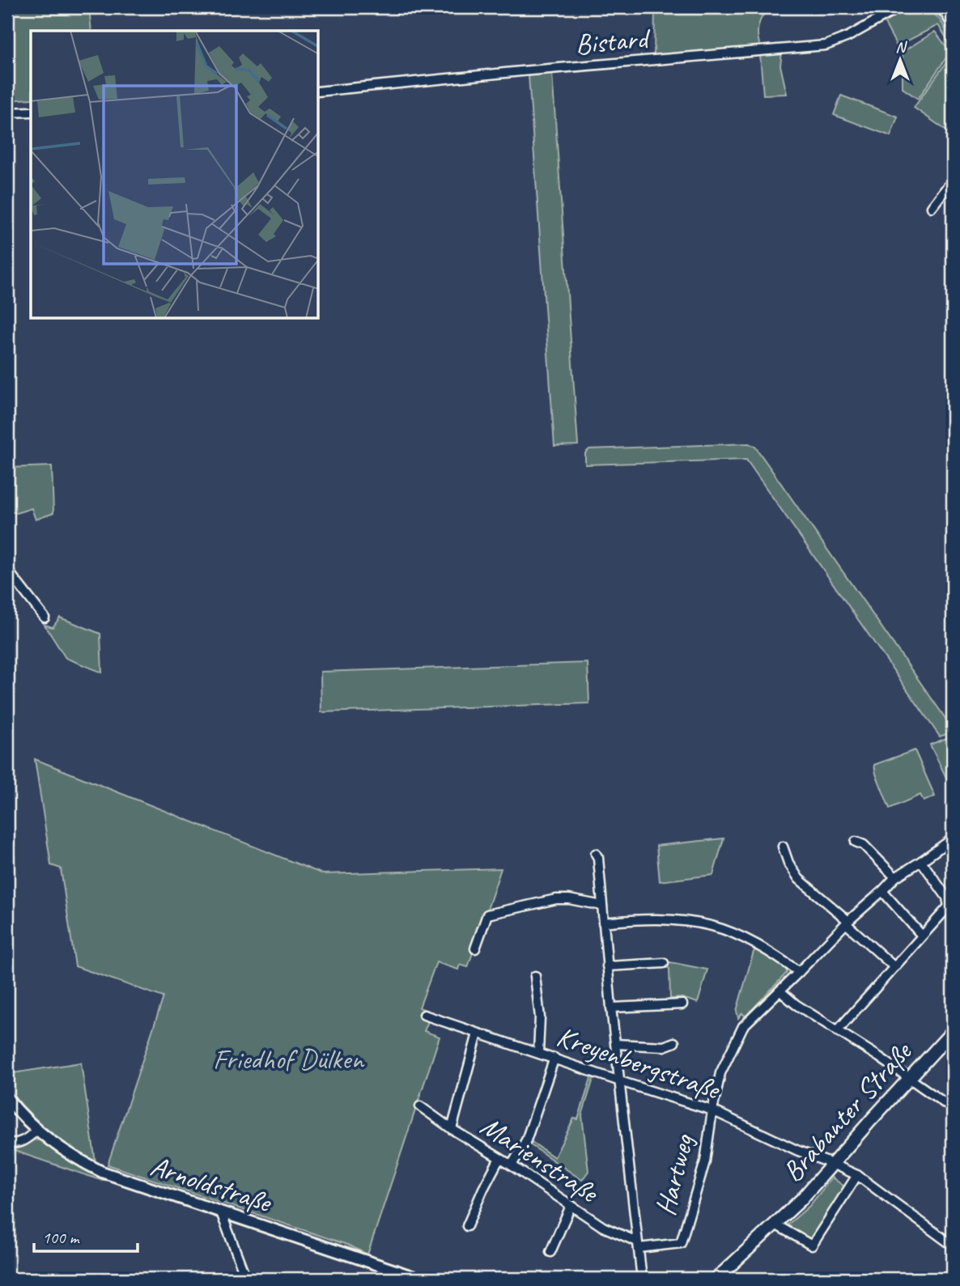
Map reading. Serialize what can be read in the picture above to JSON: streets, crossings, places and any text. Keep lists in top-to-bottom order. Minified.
{"streets":{"main road":["Brabanter Straße"],"street":["Bistard","Kreyenbergstraße","Marienstraße","Hartweg","Arnoldstraße"]},"crossings":[["Kreyenbergstraße","Brabanter Straße"],["Kreyenbergstraße","Hartweg"],["Marienstraße","Hartweg"]],"parks":["Friedhof Dülken"],"scale_bar":"100 m","north":"top"}
